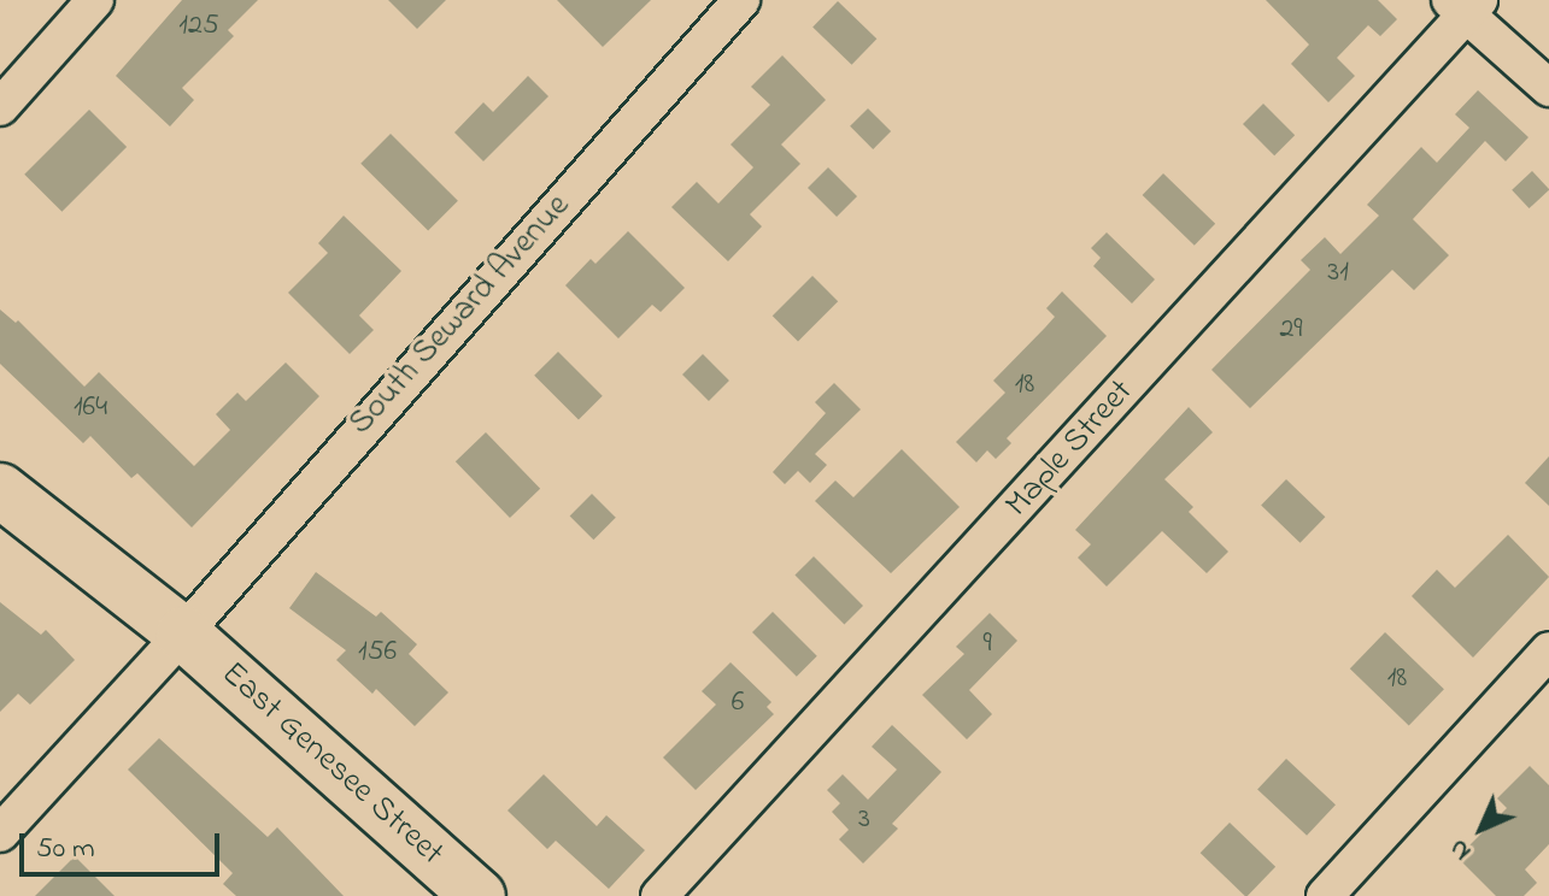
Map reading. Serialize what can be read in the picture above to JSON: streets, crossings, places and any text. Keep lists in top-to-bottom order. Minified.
{"streets":{"highway":["East Genesee Street"],"street":["South Seward Avenue","Maple Street"]},"crossings":[["South Seward Avenue","East Genesee Street"]],"house_numbers":["125","31","29","18","164","9","156","18","6","3"],"scale_bar":"50 m","north":"bottom left"}
